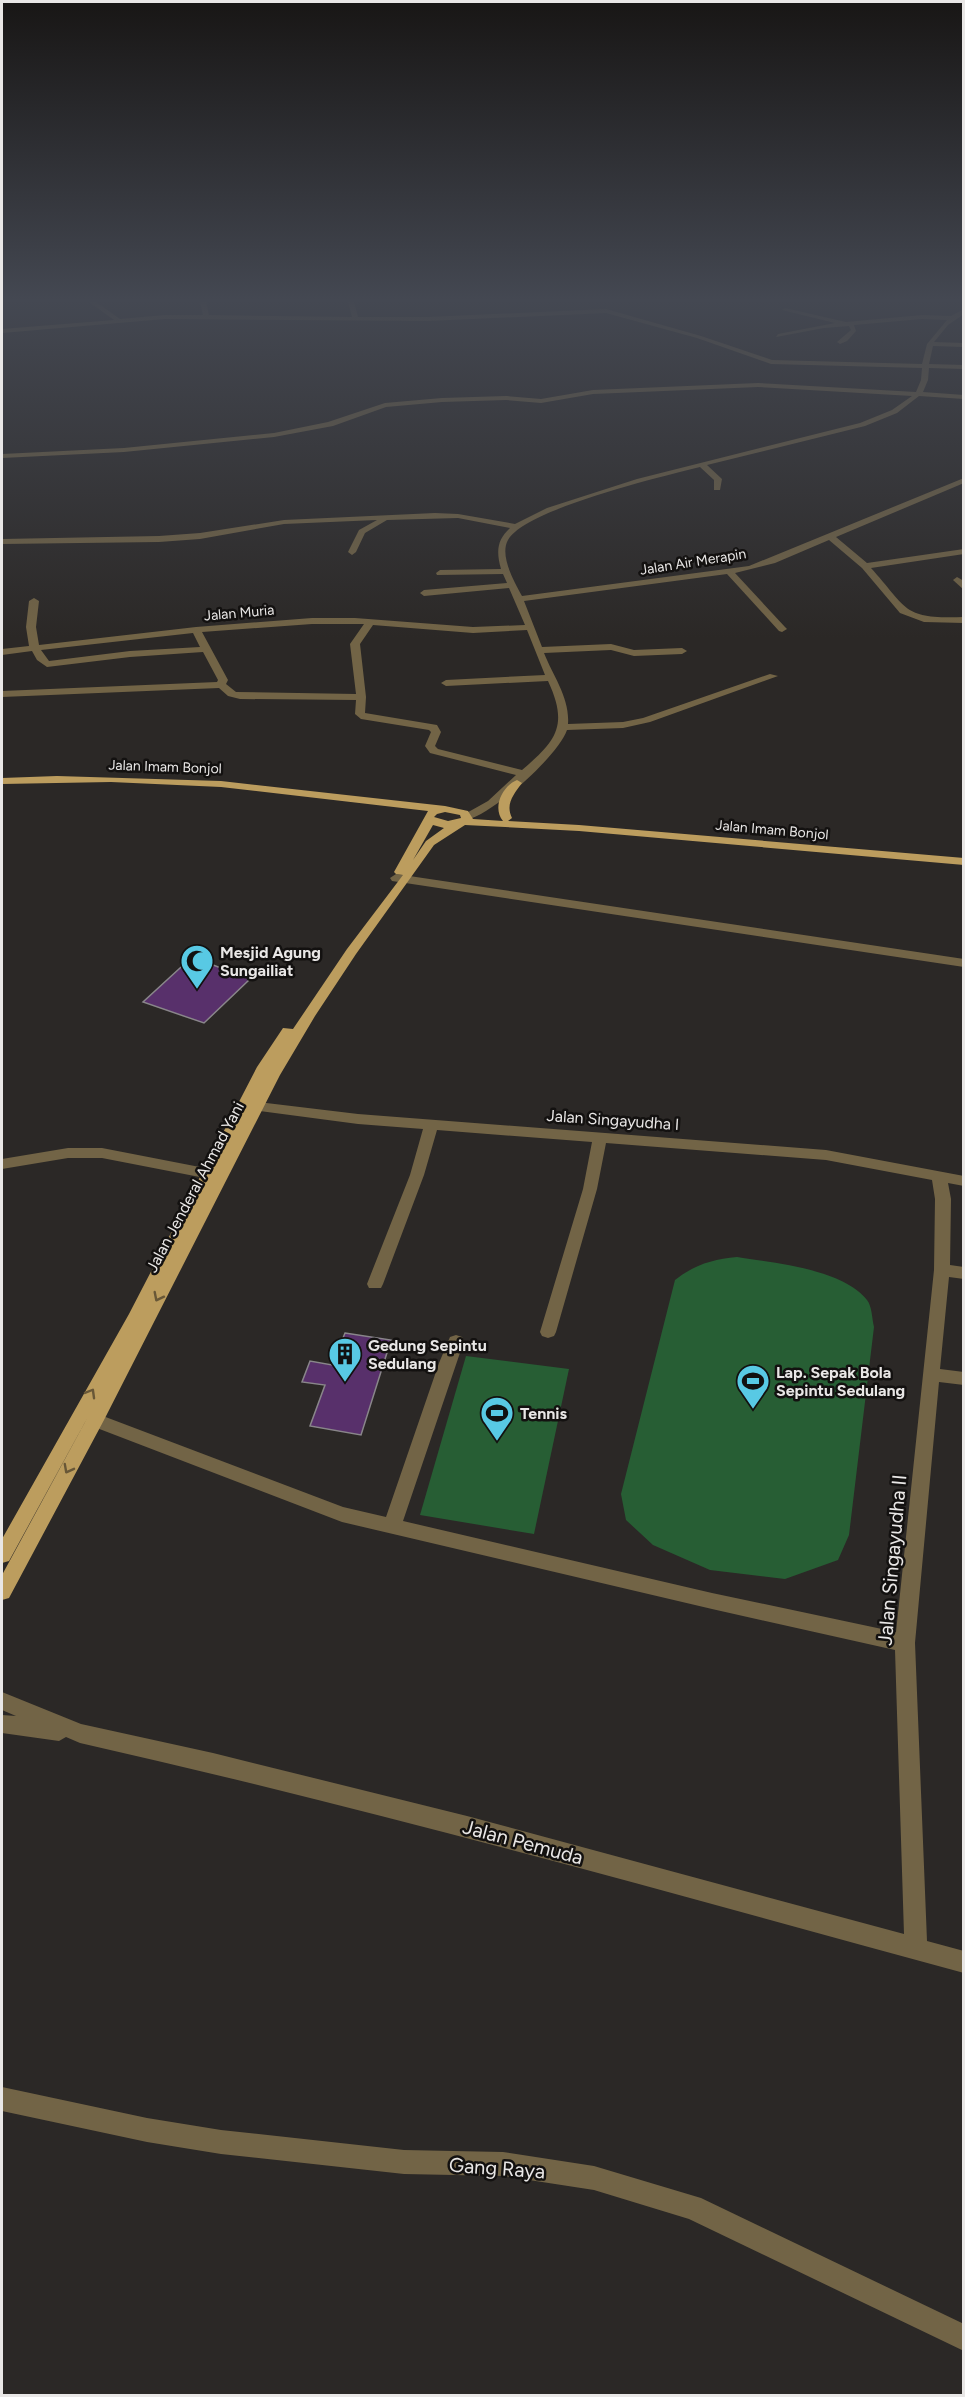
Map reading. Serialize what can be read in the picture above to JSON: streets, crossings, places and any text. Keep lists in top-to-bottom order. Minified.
{"streets":{"main road":["Jalan Imam Bonjol","Jalan Jenderal Ahmad Yani"],"street":["Jalan Air Merapin","Jalan Muria","Jalan Singayudha I","Jalan Singayudha II","Jalan Pemuda","Gang Raya"]},"crossings":[["Jalan Imam Bonjol","Jalan Jenderal Ahmad Yani"],["Jalan Singayudha I","Jalan Jenderal Ahmad Yani"],["Jalan Singayudha I","Jalan Singayudha II"],["Jalan Singayudha II","Jalan Pemuda"]],"places":{"mosque":["Mesjid Agung Sungailiat"],"building":["Gedung Sepintu Sedulang"],"sports":["Lap. Sepak Bola Sepintu Sedulang","Tennis"]}}
